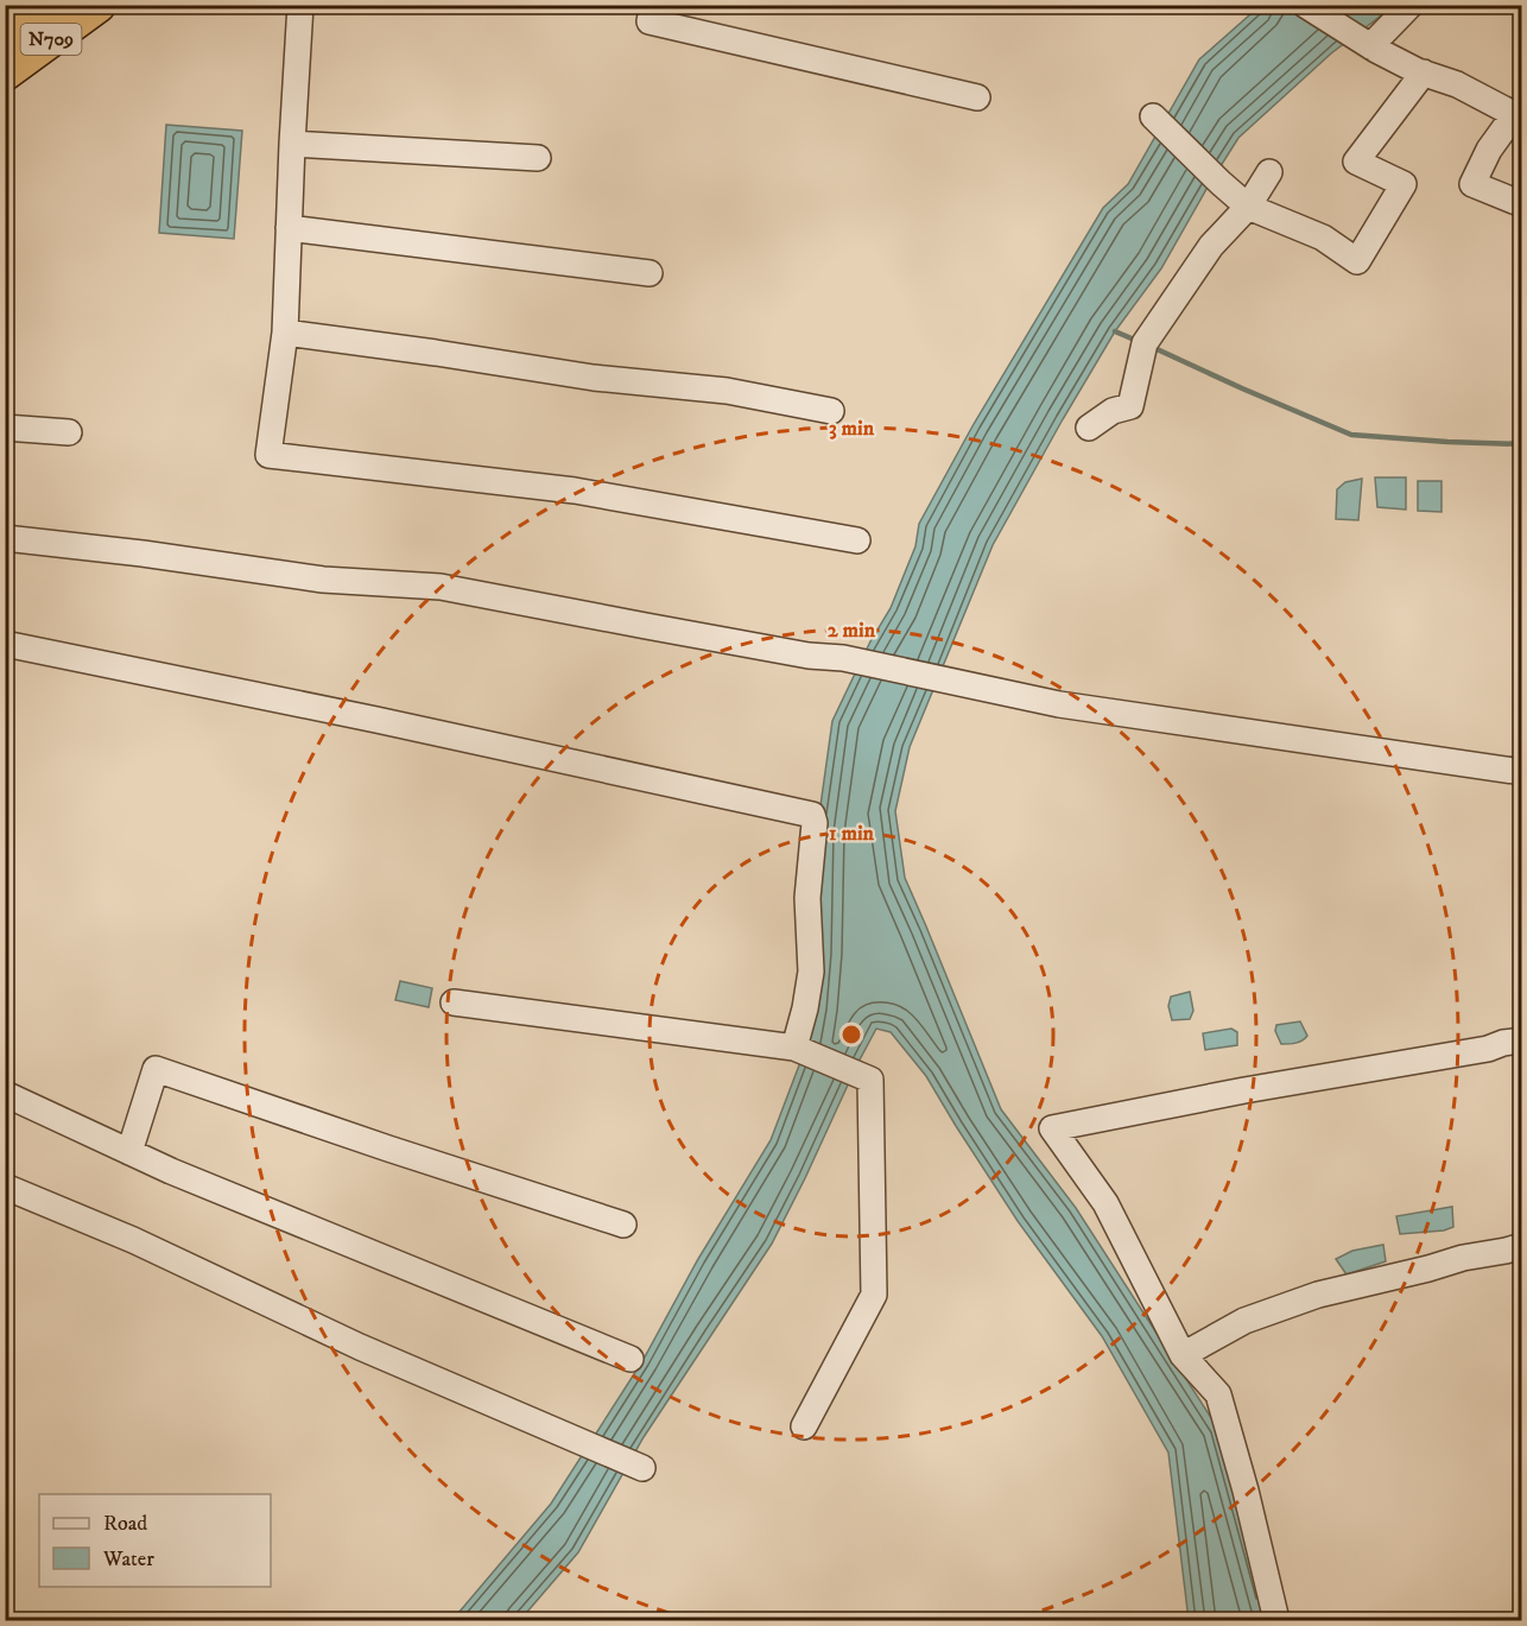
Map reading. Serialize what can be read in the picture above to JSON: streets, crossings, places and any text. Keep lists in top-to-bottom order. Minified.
{"streets":{"highway":["N709"]},"legend":["Road","Water"],"rings":["3 min","2 min","1 min"]}
